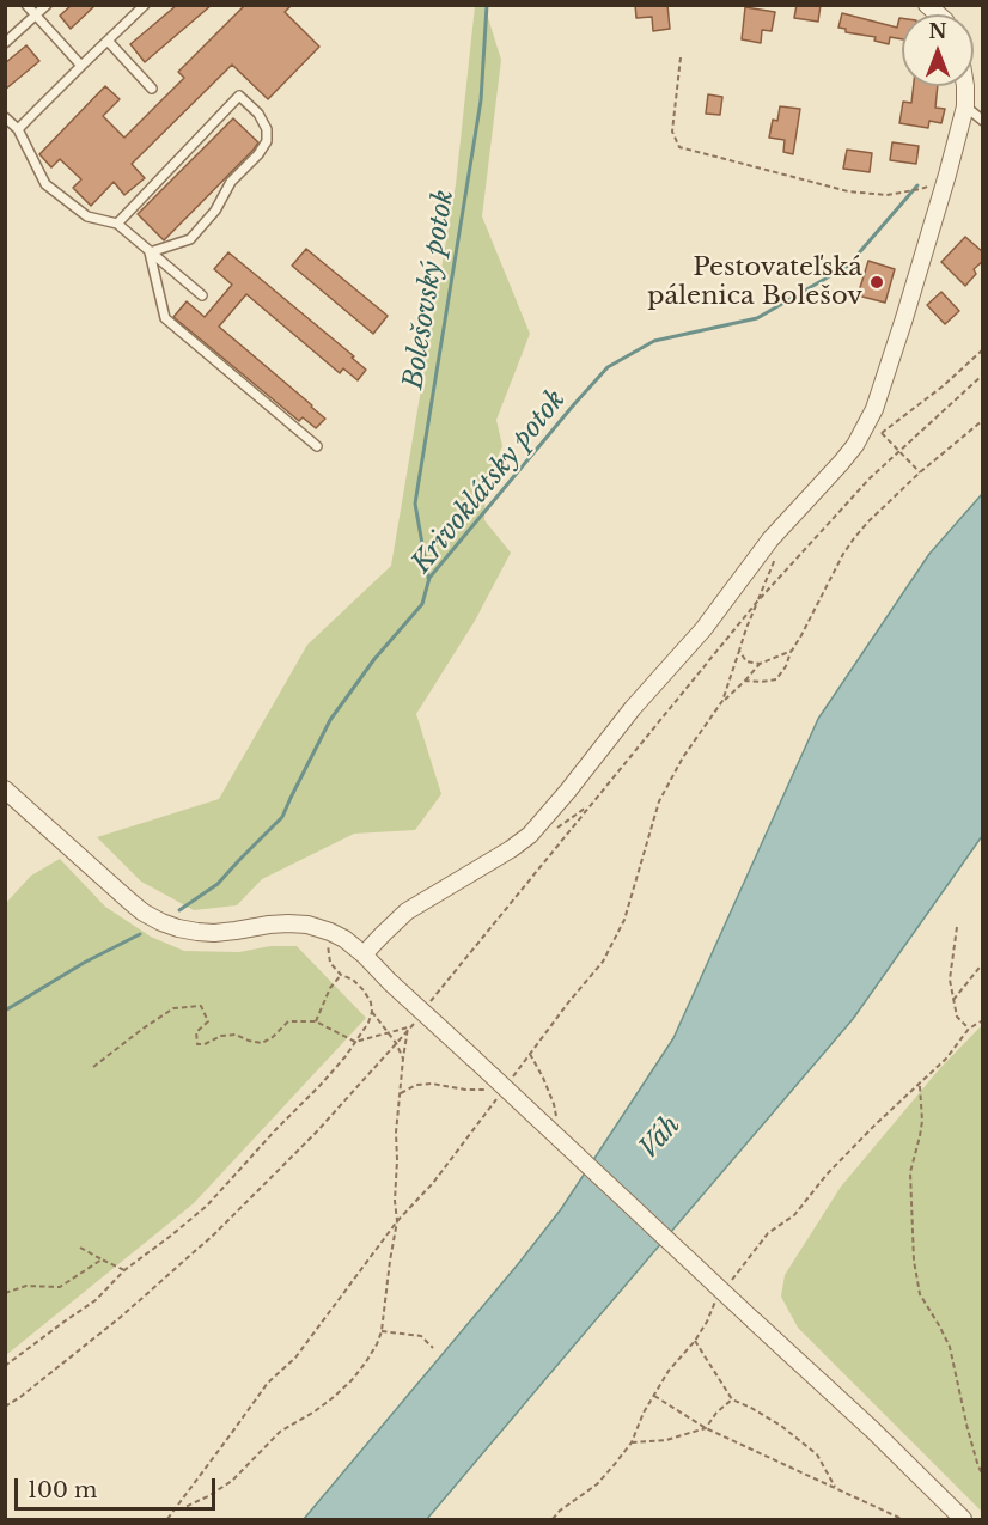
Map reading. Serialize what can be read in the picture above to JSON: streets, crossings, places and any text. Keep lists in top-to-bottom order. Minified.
{"water":["Bolešovský potok","Krivoklátsky potok","Váh"],"places":["Pestovateľská pálenica Bolešov"],"scale_bar":"100 m","north":"top"}
